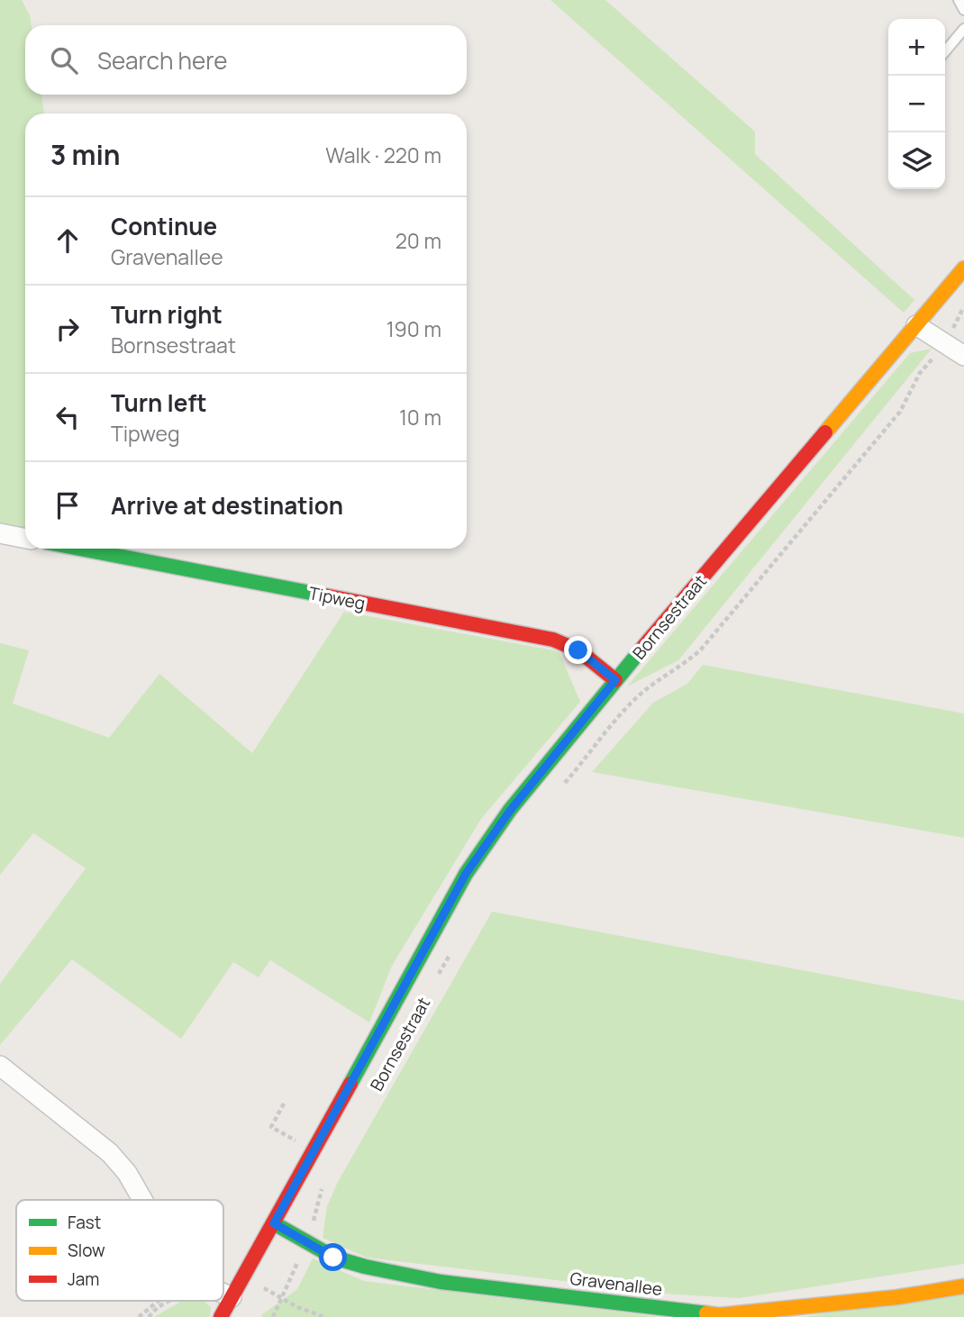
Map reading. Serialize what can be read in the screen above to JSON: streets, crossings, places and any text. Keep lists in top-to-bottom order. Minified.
{"streets":{"street":["Tipweg","Bornsestraat","Gravenallee"]},"crossings":[["Tipweg","Bornsestraat"],["Bornsestraat","Gravenallee"]],"legend":["Fast","Slow","Jam"],"page":{"map_buttons":["+","−"],"search":"Search here","heading":["3 min","Walk · 220 m"],"list":[["Continue","Gravenallee","20 m"],["Turn right","Bornsestraat","190 m"],["Turn left","Tipweg","10 m"],"Arrive at destination"]}}
